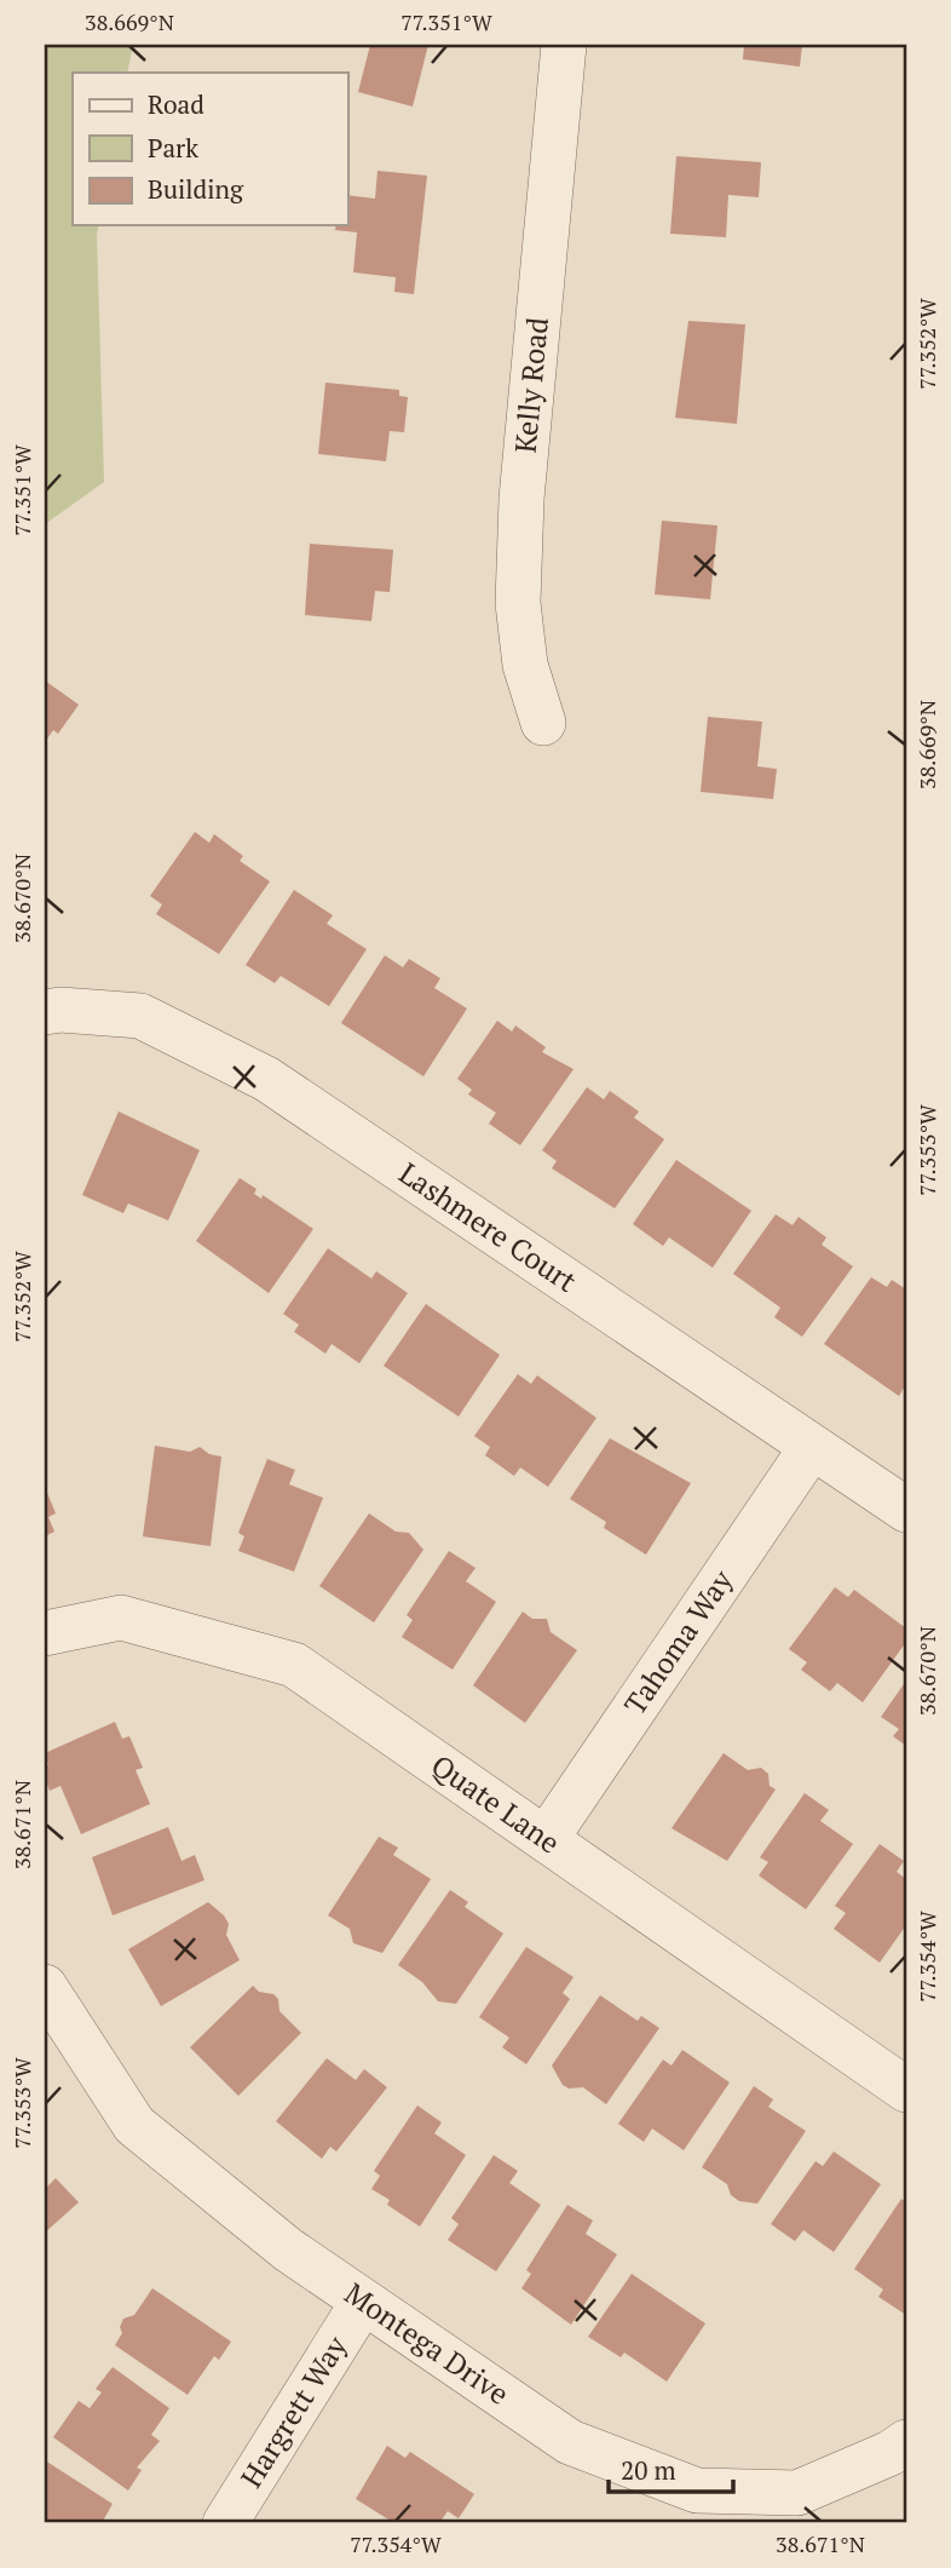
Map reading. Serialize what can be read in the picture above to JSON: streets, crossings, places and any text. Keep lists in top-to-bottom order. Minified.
{"streets":{"street":["Kelly Road","Lashmere Court","Tahoma Way","Quate Lane","Montega Drive","Hargrett Way"]},"crossings":[["Lashmere Court","Tahoma Way"],["Tahoma Way","Quate Lane"],["Montega Drive","Hargrett Way"]],"legend":["Road","Park","Building"],"scale_bar":"20 m","coordinates":["38.669°N","77.351°W","77.352°W","38.670°N","77.353°W","38.671°N","77.354°W"]}
